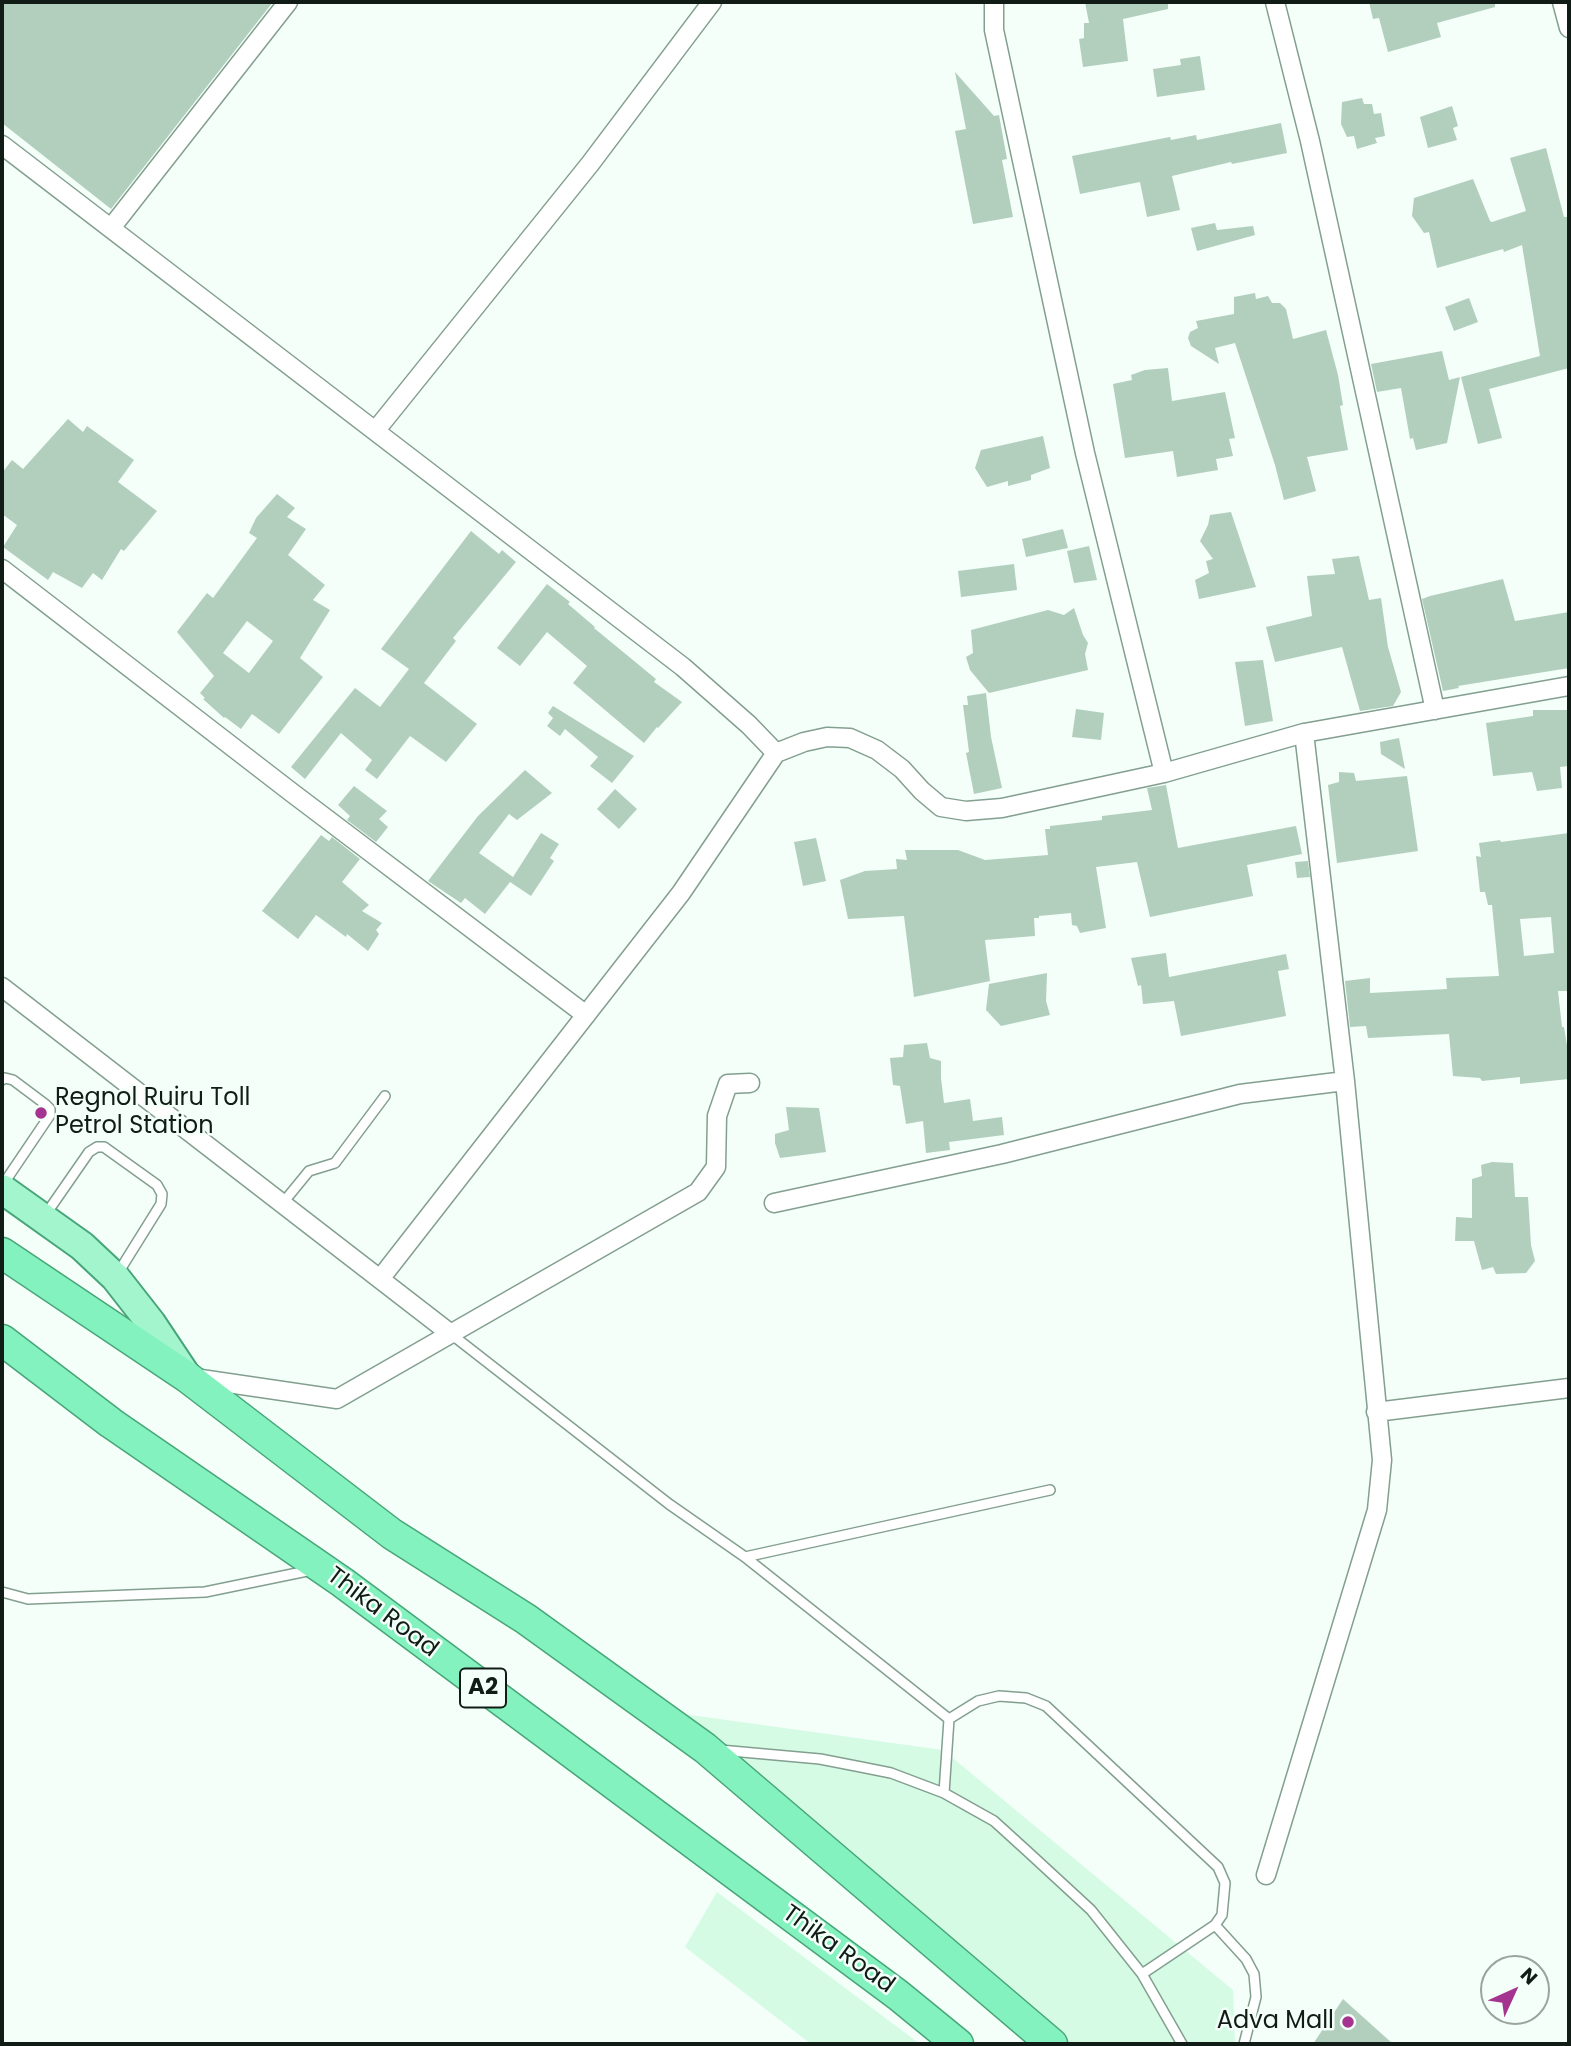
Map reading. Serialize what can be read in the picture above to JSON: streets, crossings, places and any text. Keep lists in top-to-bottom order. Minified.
{"streets":{"highway":["Thika Road","A2"]},"places":["Regnol Ruiru Toll Petrol Station","Adva Mall"],"north":"top right"}
